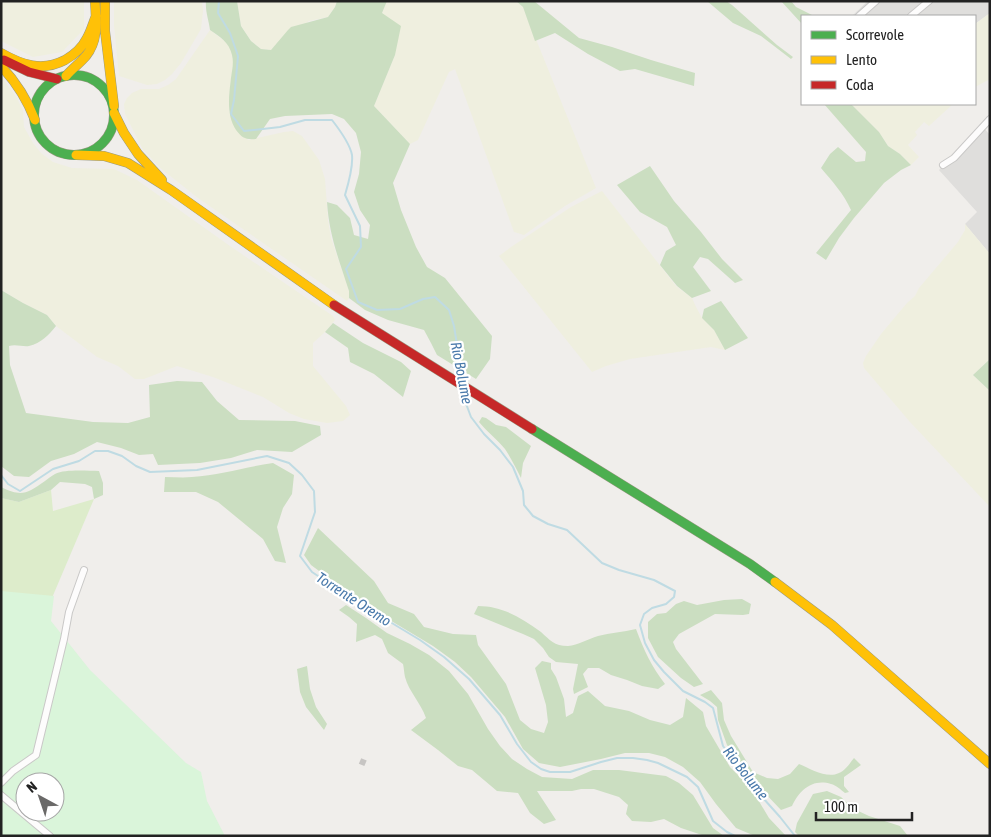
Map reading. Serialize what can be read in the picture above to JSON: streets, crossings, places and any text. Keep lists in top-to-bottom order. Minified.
{"water":["Rio Bolume","Torrente Oremo"],"legend":["Scorrevole","Lento","Coda"],"scale_bar":"100 m","north":"top left"}
